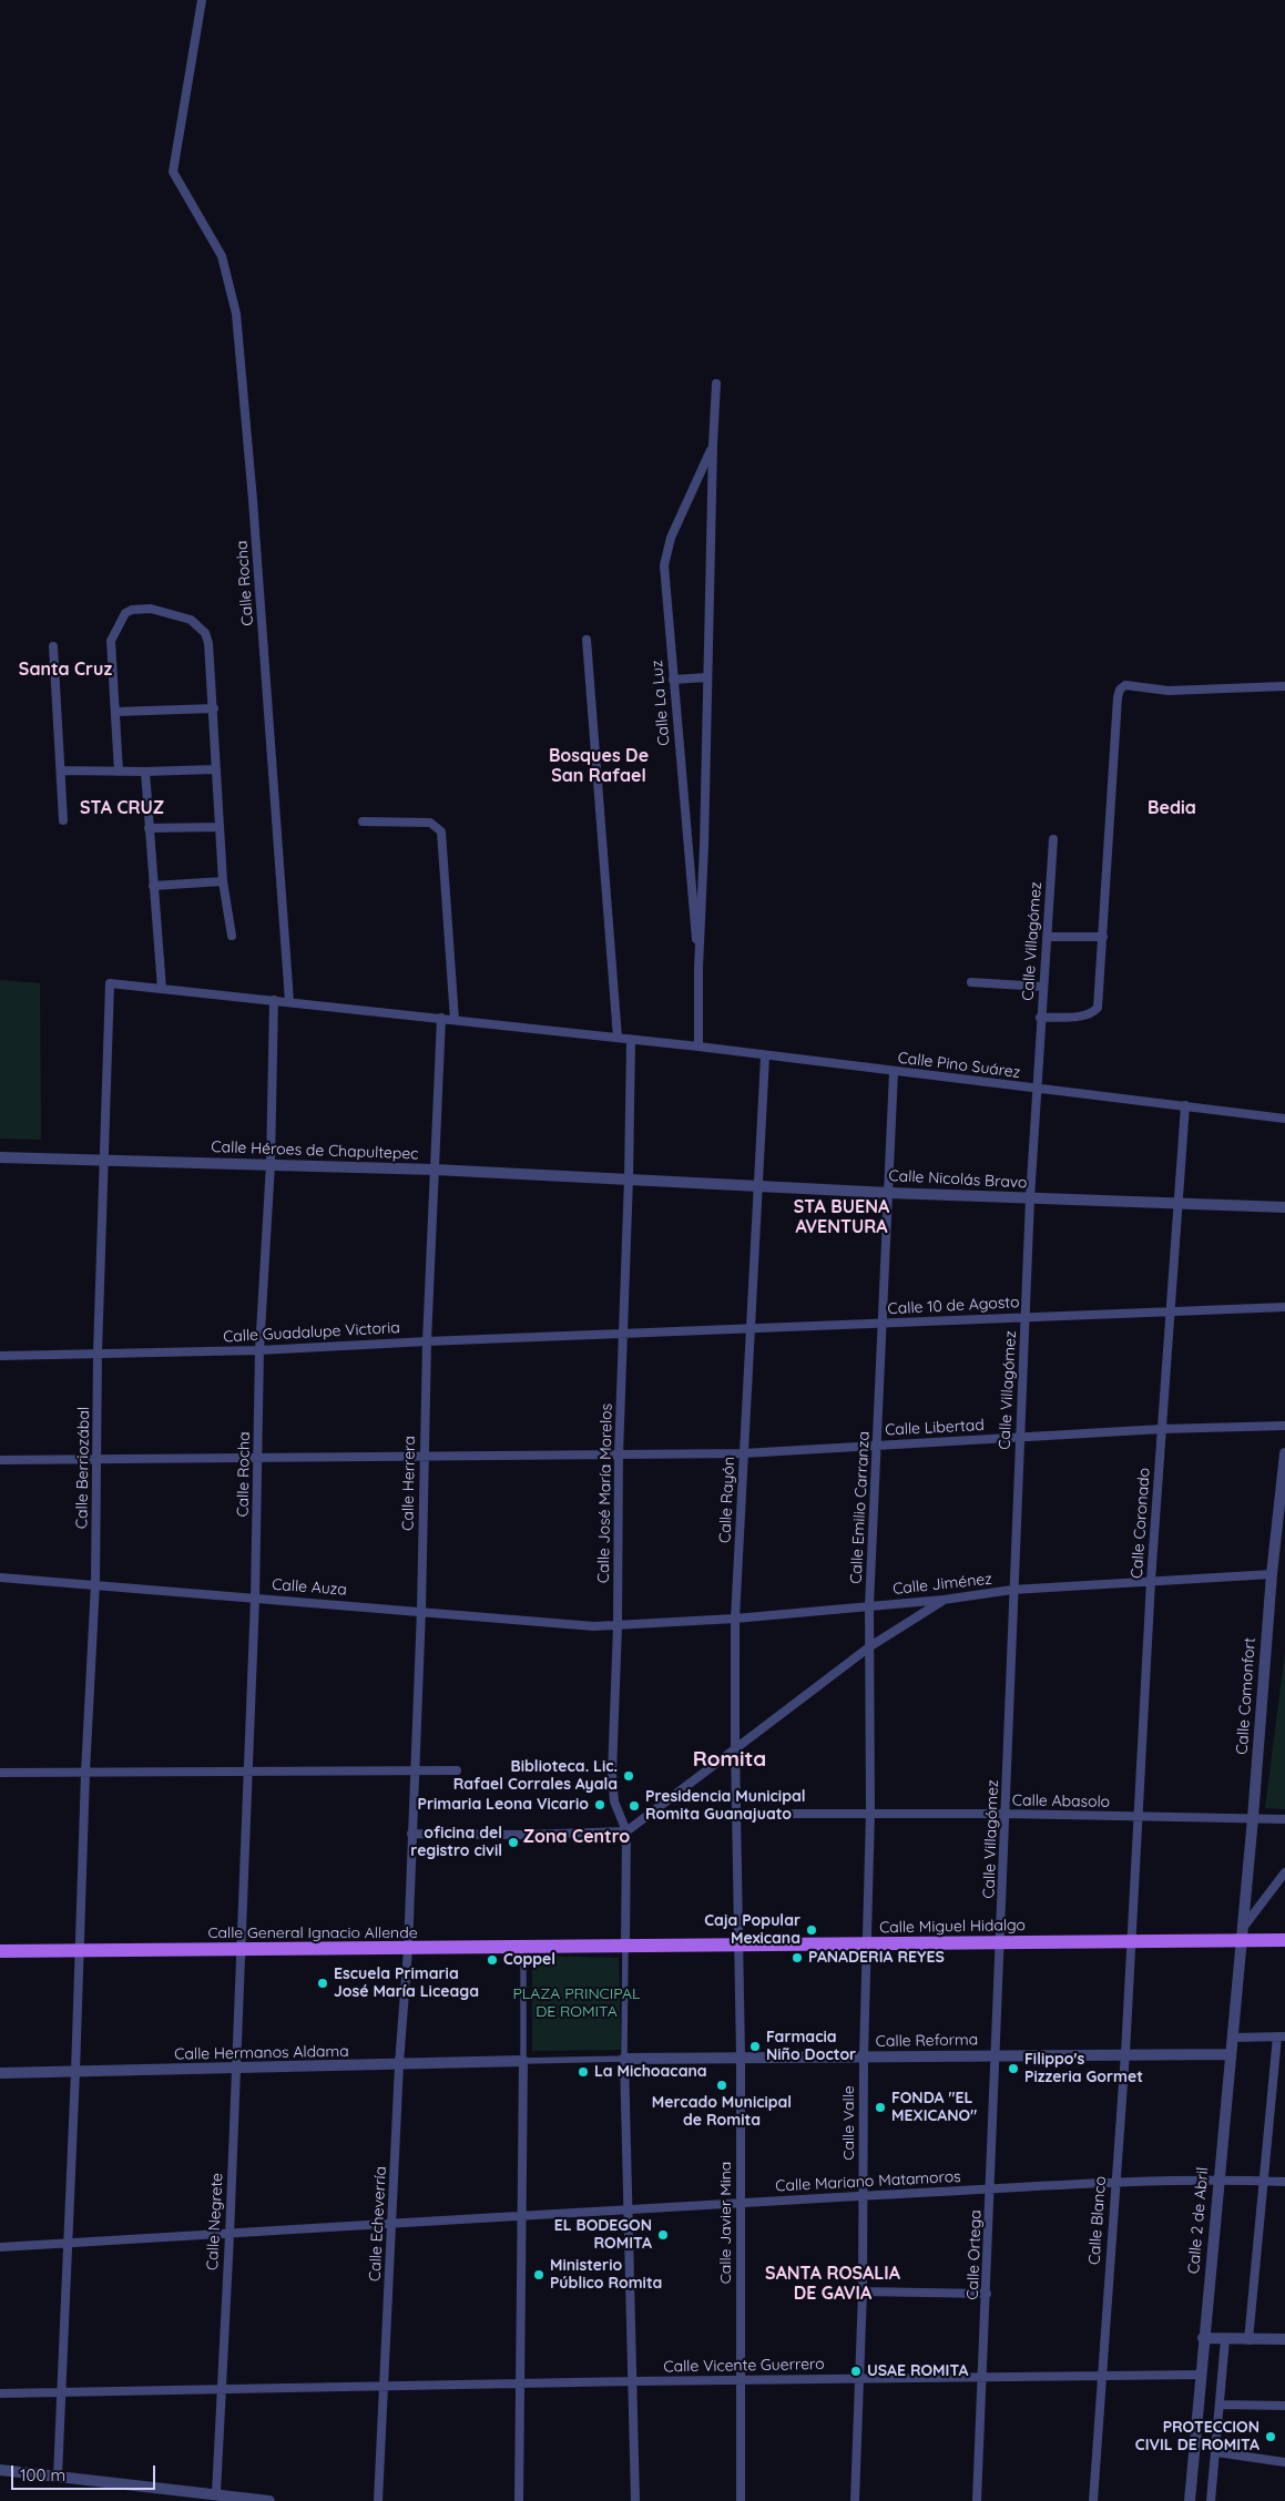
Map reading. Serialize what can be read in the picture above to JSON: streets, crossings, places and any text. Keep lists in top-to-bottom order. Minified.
{"streets":{"main road":["Calle Miguel Hidalgo","Calle General Ignacio Allende"],"street":["Calle Rocha","Calle La Luz","Calle Villagómez","Calle Pino Suárez","Calle Héroes de Chapultepec","Calle Nicolás Bravo","Calle 10 de Agosto","Calle Guadalupe Victoria","Calle Libertad","Calle Berriozábal","Calle Herrera","Calle José María Morelos","Calle Rayón","Calle Emilio Carranza","Calle Coronado","Calle Jiménez","Calle Auza","Calle Comonfort","Calle Abasolo","Calle Reforma","Calle Hermanos Aldama","Calle Valle","Calle Mariano Matamoros","Calle Blanco","Calle 2 de Abril","Calle Negrete","Calle Javier Mina","Calle Echeverría","Calle Ortega","Calle Vicente Guerrero"]},"crossings":[["Calle Rocha","Calle Pino Suárez"],["Calle Rocha","Calle Héroes de Chapultepec"],["Calle Rocha","Calle Guadalupe Victoria"],["Calle Rocha","Calle Libertad"],["Calle Rocha","Calle Auza"],["Calle Rocha","Calle General Ignacio Allende"],["Calle Rocha","Calle Negrete"],["Calle La Luz","Calle Pino Suárez"],["Calle Villagómez","Calle Pino Suárez"],["Calle Villagómez","Calle Nicolás Bravo"],["Calle Villagómez","Calle 10 de Agosto"],["Calle Villagómez","Calle Libertad"],["Calle Villagómez","Calle Jiménez"],["Calle Villagómez","Calle Abasolo"],["Calle Villagómez","Calle Miguel Hidalgo"],["Calle Villagómez","Calle Ortega"],["Calle Pino Suárez","Calle Berriozábal"],["Calle Pino Suárez","Calle Herrera"],["Calle Pino Suárez","Calle José María Morelos"],["Calle Pino Suárez","Calle Rayón"],["Calle Pino Suárez","Calle Emilio Carranza"],["Calle Pino Suárez","Calle Coronado"],["Calle Héroes de Chapultepec","Calle Nicolás Bravo"],["Calle Héroes de Chapultepec","Calle Berriozábal"],["Calle Héroes de Chapultepec","Calle Herrera"],["Calle Héroes de Chapultepec","Calle José María Morelos"],["Calle Nicolás Bravo","Calle José María Morelos"],["Calle Nicolás Bravo","Calle Rayón"],["Calle Nicolás Bravo","Calle Emilio Carranza"],["Calle Nicolás Bravo","Calle Coronado"],["Calle 10 de Agosto","Calle Guadalupe Victoria"],["Calle 10 de Agosto","Calle José María Morelos"],["Calle 10 de Agosto","Calle Rayón"],["Calle 10 de Agosto","Calle Emilio Carranza"],["Calle 10 de Agosto","Calle Coronado"],["Calle Guadalupe Victoria","Calle Berriozábal"],["Calle Guadalupe Victoria","Calle Herrera"],["Calle Guadalupe Victoria","Calle José María Morelos"],["Calle Libertad","Calle Berriozábal"],["Calle Libertad","Calle Herrera"],["Calle Libertad","Calle José María Morelos"],["Calle Libertad","Calle Rayón"],["Calle Libertad","Calle Emilio Carranza"],["Calle Libertad","Calle Coronado"],["Calle Berriozábal","Calle Auza"],["Calle Berriozábal","Calle General Ignacio Allende"],["Calle Berriozábal","Calle Hermanos Aldama"],["Calle Berriozábal","Calle Mariano Matamoros"],["Calle Berriozábal","Calle Vicente Guerrero"],["Calle Herrera","Calle Auza"],["Calle Herrera","Calle General Ignacio Allende"],["Calle Herrera","Calle Echeverría"],["Calle José María Morelos","Calle Jiménez"],["Calle José María Morelos","Calle Auza"],["Calle José María Morelos","Calle Miguel Hidalgo"],["Calle José María Morelos","Calle General Ignacio Allende"],["Calle Rayón","Calle Jiménez"],["Calle Rayón","Calle Abasolo"],["Calle Rayón","Calle Miguel Hidalgo"],["Calle Rayón","Calle Javier Mina"],["Calle Emilio Carranza","Calle Jiménez"],["Calle Emilio Carranza","Calle Abasolo"],["Calle Emilio Carranza","Calle Miguel Hidalgo"],["Calle Emilio Carranza","Calle Valle"],["Calle Coronado","Calle Jiménez"],["Calle Coronado","Calle Abasolo"],["Calle Coronado","Calle Miguel Hidalgo"],["Calle Coronado","Calle Blanco"],["Calle Jiménez","Calle Auza"],["Calle Jiménez","Calle Comonfort"],["Calle Comonfort","Calle Abasolo"],["Calle Comonfort","Calle Miguel Hidalgo"],["Calle Comonfort","Calle 2 de Abril"],["Calle Miguel Hidalgo","Calle General Ignacio Allende"],["Calle Miguel Hidalgo","Calle Valle"],["Calle Miguel Hidalgo","Calle Blanco"],["Calle Miguel Hidalgo","Calle 2 de Abril"],["Calle Miguel Hidalgo","Calle Javier Mina"],["Calle Miguel Hidalgo","Calle Ortega"],["Calle General Ignacio Allende","Calle Negrete"],["Calle General Ignacio Allende","Calle Echeverría"],["Calle Reforma","Calle Valle"],["Calle Reforma","Calle Blanco"],["Calle Reforma","Calle 2 de Abril"],["Calle Reforma","Calle Javier Mina"],["Calle Reforma","Calle Ortega"],["Calle Hermanos Aldama","Calle Negrete"],["Calle Hermanos Aldama","Calle Echeverría"],["Calle Valle","Calle Mariano Matamoros"],["Calle Valle","Calle Vicente Guerrero"],["Calle Mariano Matamoros","Calle Blanco"],["Calle Mariano Matamoros","Calle 2 de Abril"],["Calle Mariano Matamoros","Calle Negrete"],["Calle Mariano Matamoros","Calle Javier Mina"],["Calle Mariano Matamoros","Calle Echeverría"],["Calle Mariano Matamoros","Calle Ortega"],["Calle Blanco","Calle Vicente Guerrero"],["Calle 2 de Abril","Calle Vicente Guerrero"],["Calle Negrete","Calle Vicente Guerrero"],["Calle Javier Mina","Calle Vicente Guerrero"],["Calle Echeverría","Calle Vicente Guerrero"],["Calle Ortega","Calle Vicente Guerrero"]],"districts":["Santa Cruz","Bosques De San Rafael","STA CRUZ","Bedia","STA BUENA AVENTURA","Romita","Zona Centro","SANTA ROSALIA DE GAVIA"],"parks":["PLAZA PRINCIPAL DE ROMITA"],"places":["Biblioteca. Lic. Rafael Corrales Ayala","Primaria Leona Vicario","Presidencia Municipal Romita Guanajuato","oficina del registro civil","Caja Popular Mexicana","PANADERIA REYES","Coppel","Escuela Primaria José María Liceaga","Farmacia Niño Doctor","Filippo's Pizzeria Gormet","La Michoacana","Mercado Municipal de Romita","FONDA \"EL MEXICANO\"","EL BODEGON ROMITA","Ministerio Público Romita","USAE ROMITA","PROTECCION CIVIL DE ROMITA"],"scale_bar":"100 m"}
